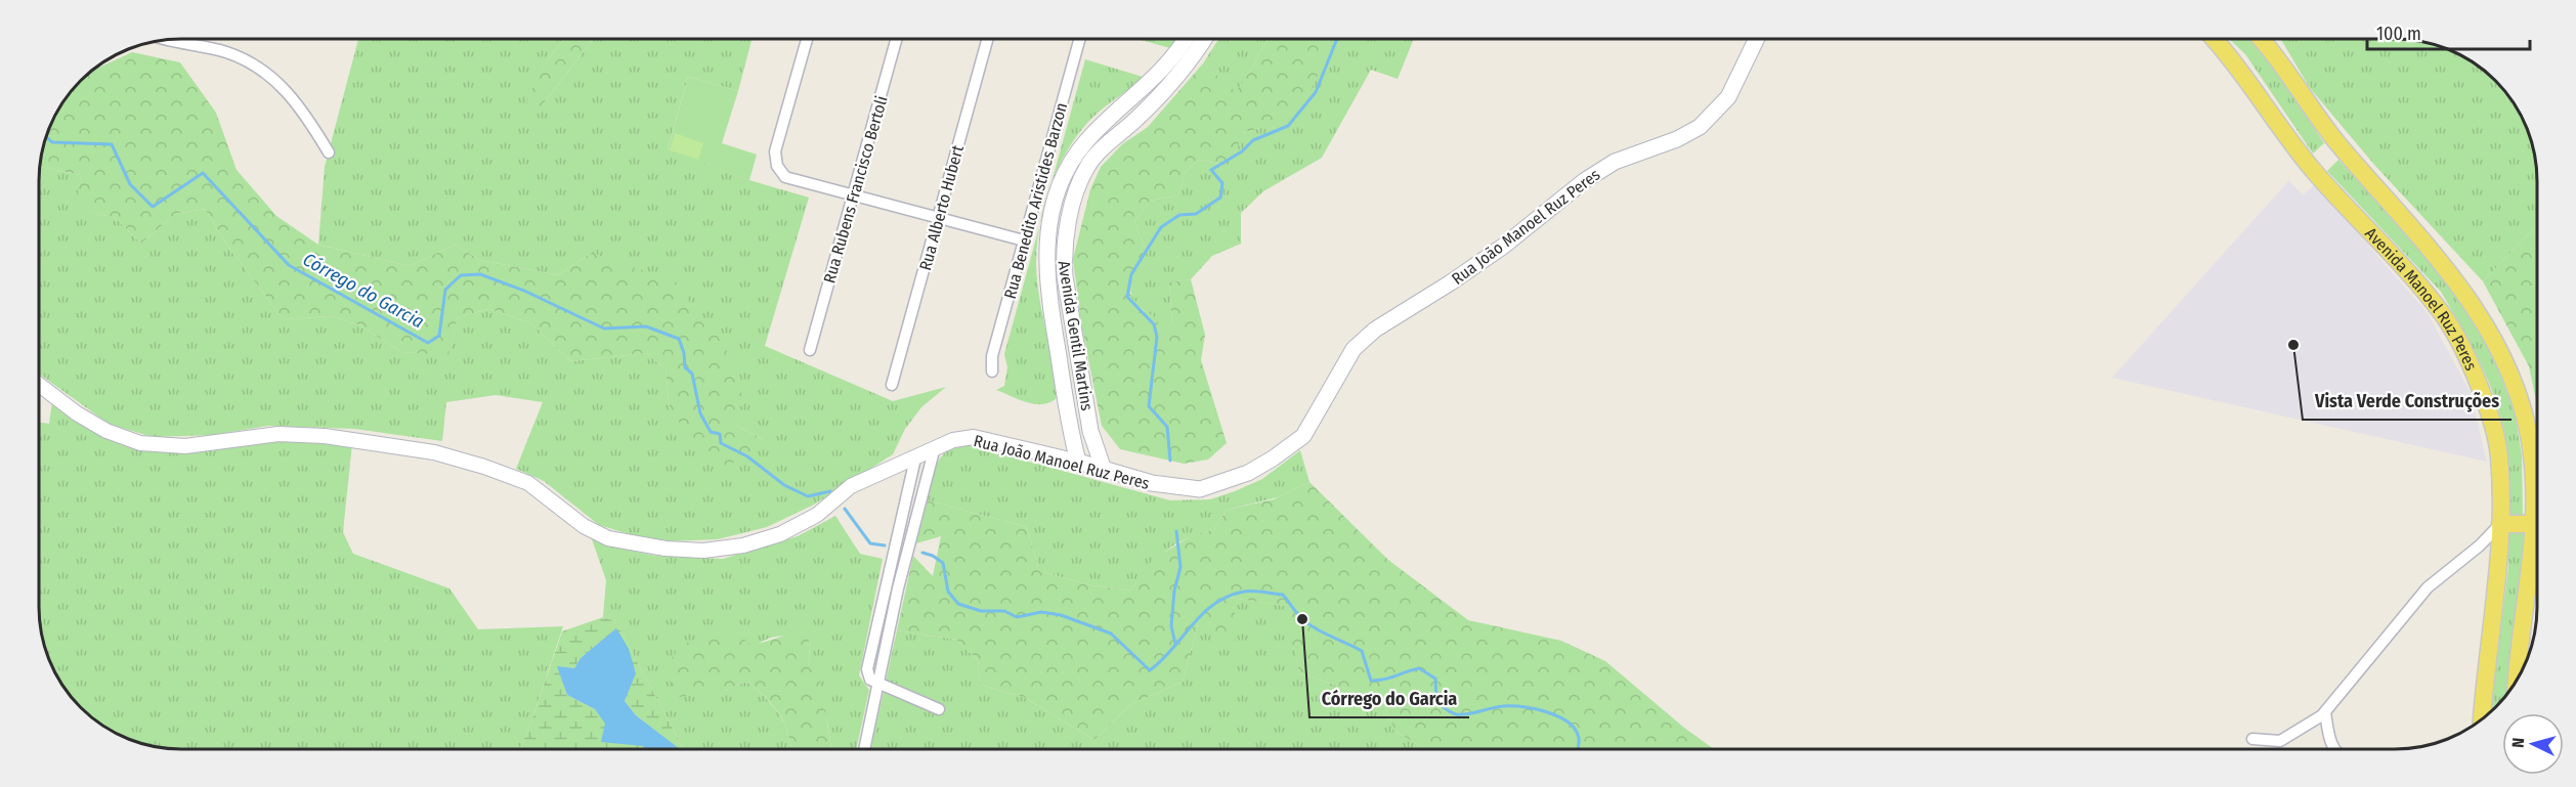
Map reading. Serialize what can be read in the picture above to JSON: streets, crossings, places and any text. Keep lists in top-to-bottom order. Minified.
{"streets":{"main road":["Rua João Manoel Ruz Peres","Avenida Manoel Ruz Peres","Avenida Gentil Martins"],"street":["Rua Rubens Francisco Bertoli","Rua Benedito Aristides Barzon","Rua Alberto Hubert"]},"crossings":[["Rua João Manoel Ruz Peres","Avenida Gentil Martins"]],"water":["Córrego do Garcia"],"places":["Vista Verde Construções","Córrego do Garcia"],"scale_bar":"100 m","north":"left"}
